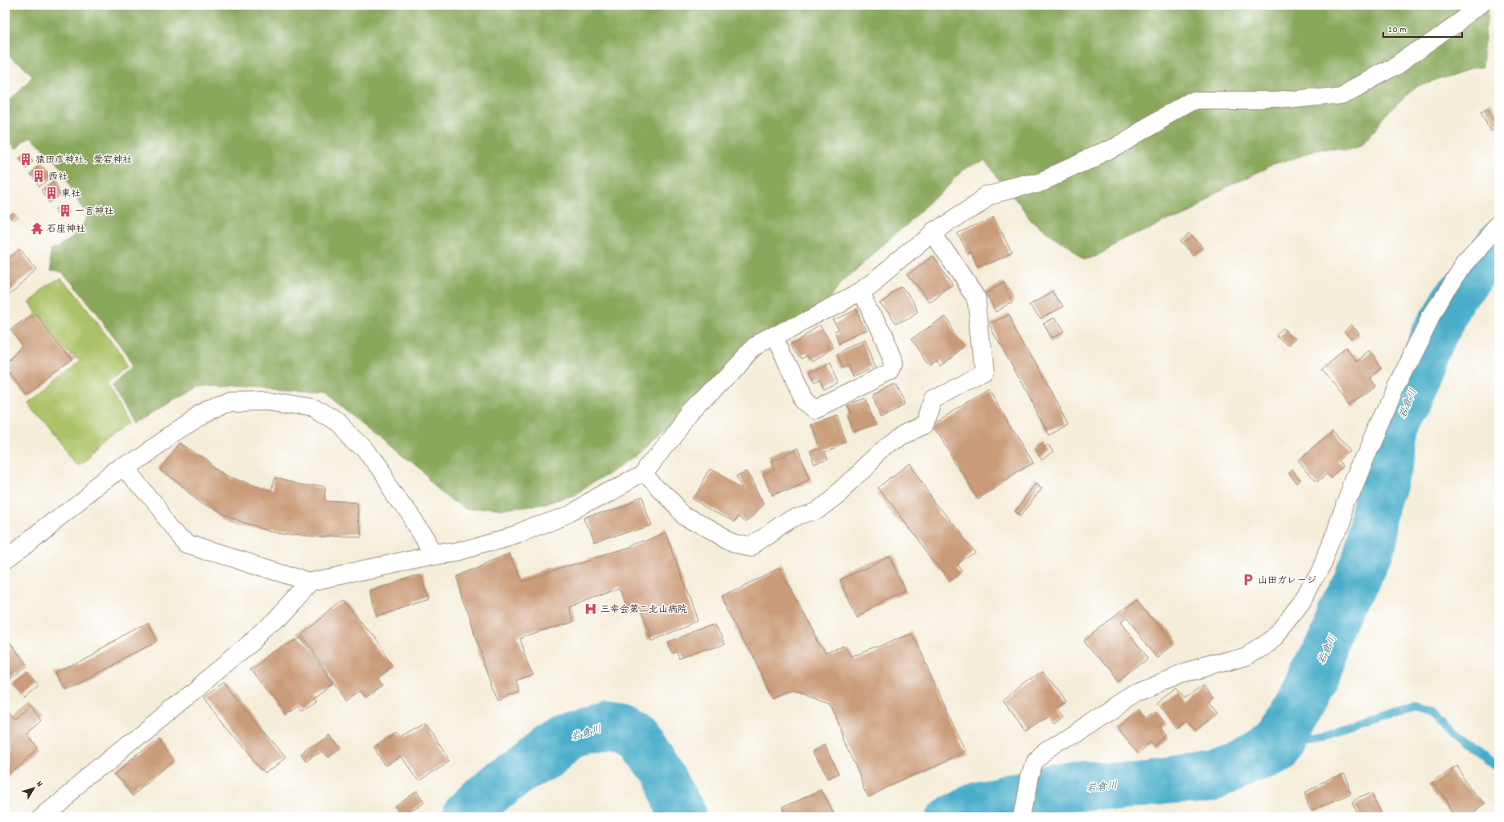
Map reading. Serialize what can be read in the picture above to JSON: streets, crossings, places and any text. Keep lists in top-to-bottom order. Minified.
{"water":["岩倉川"],"places":{"building":["猿田彦神社、愛宕神社","西社","東社","一言神社"],"temple":["石座神社"],"parking":["山田ガレージ"],"hospital":["三幸会第二北山病院"]},"scale_bar":"20 m","north":"top right"}
